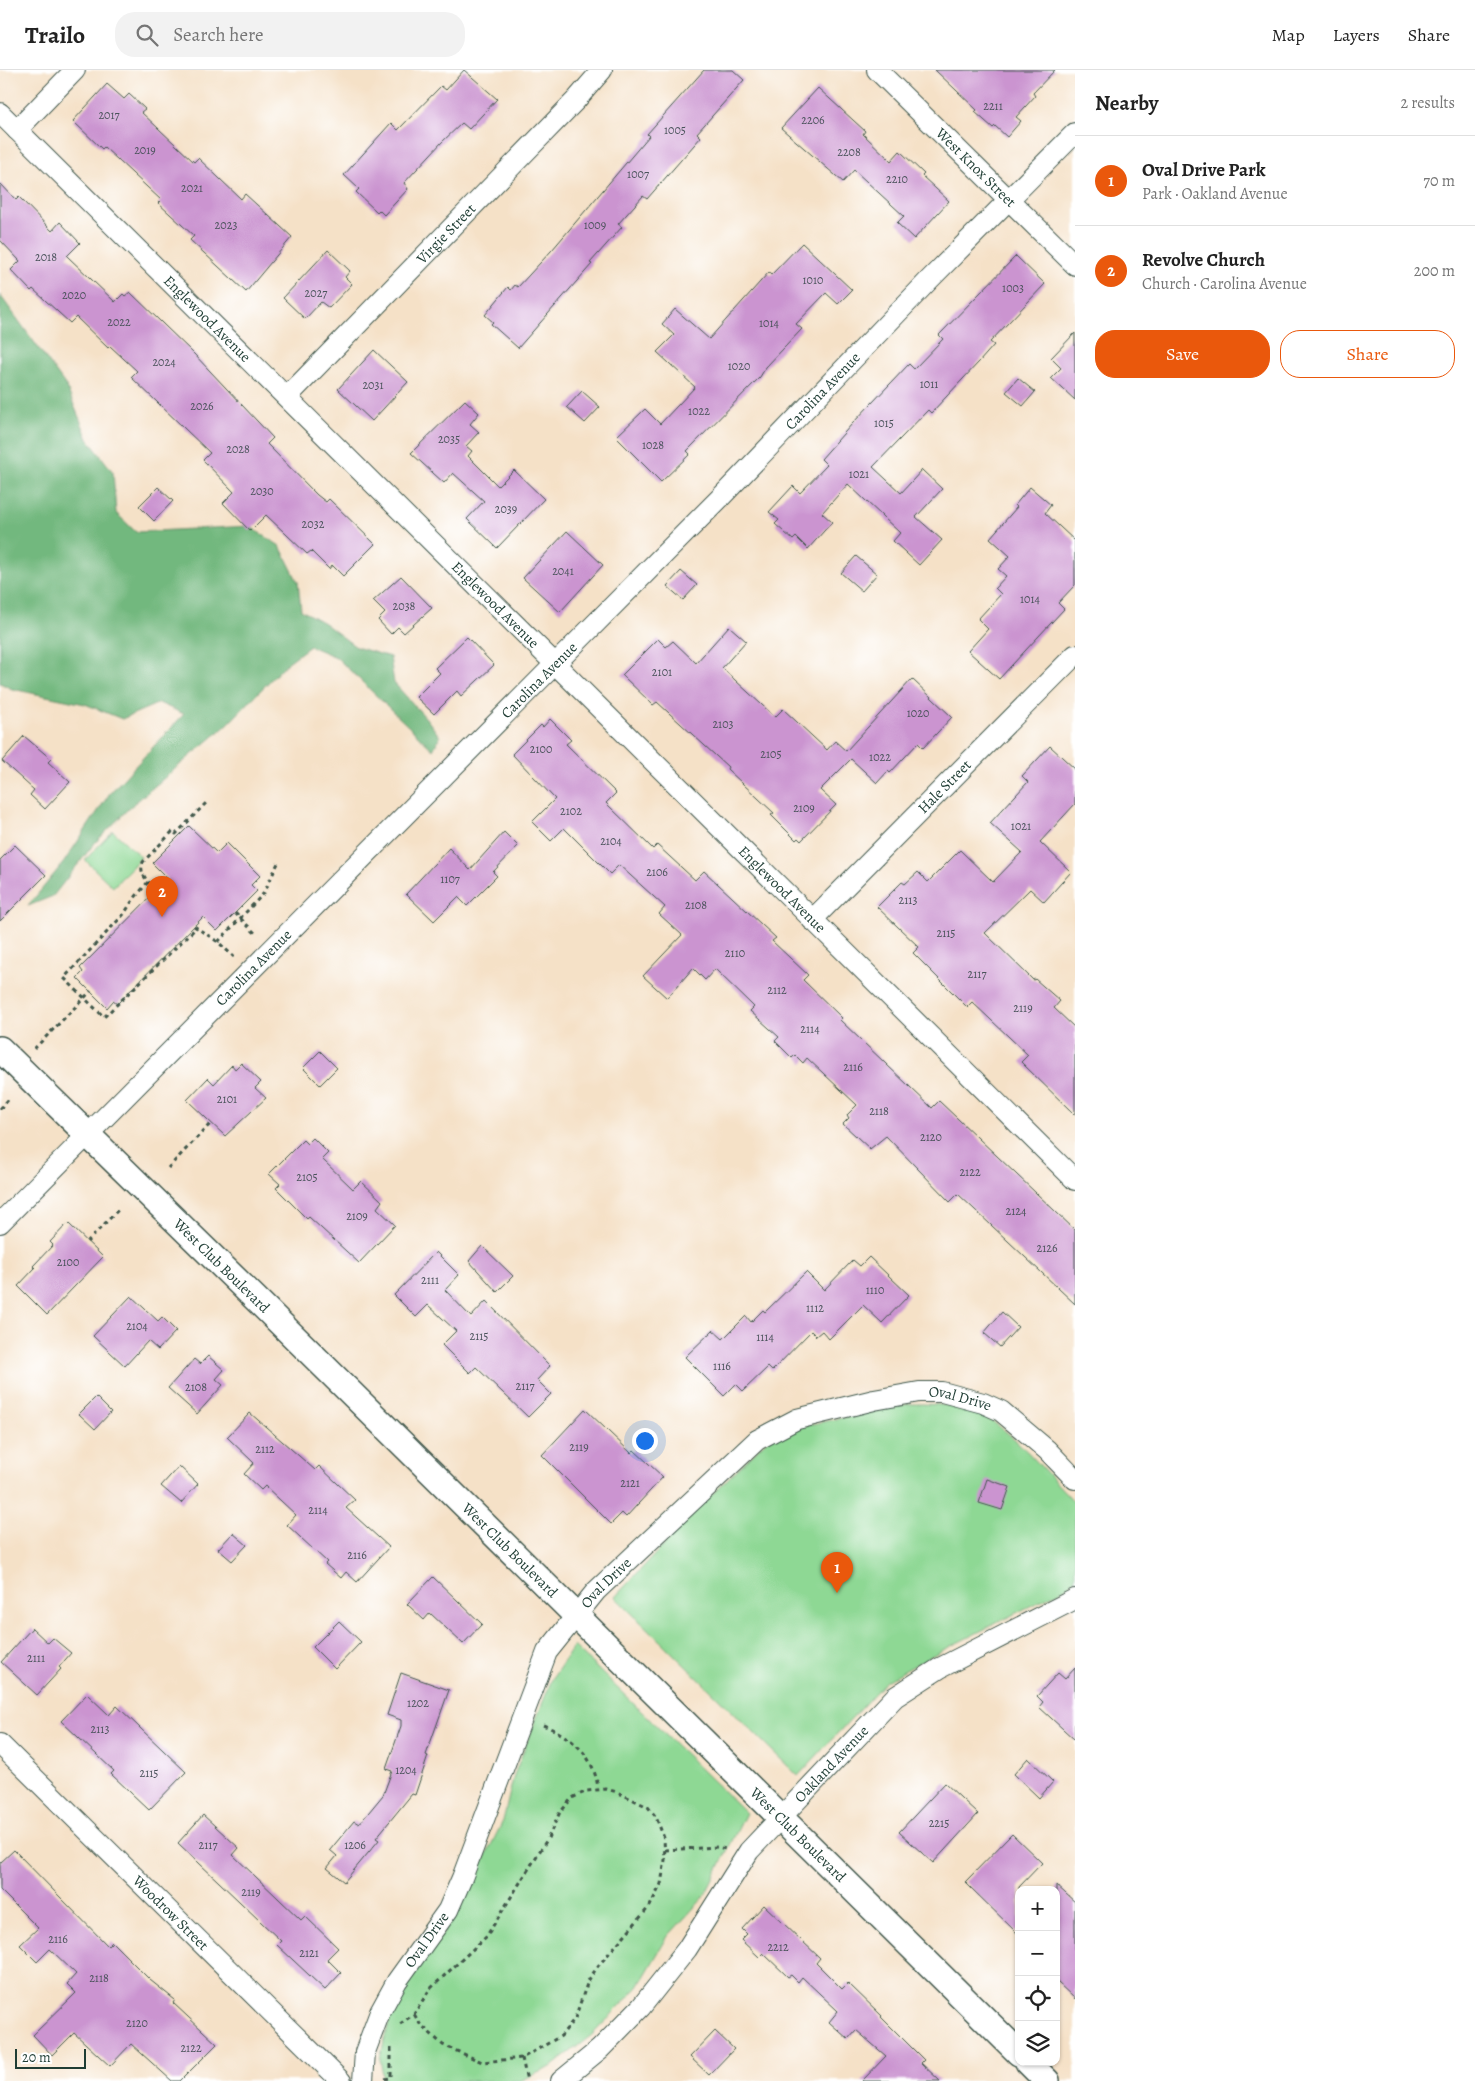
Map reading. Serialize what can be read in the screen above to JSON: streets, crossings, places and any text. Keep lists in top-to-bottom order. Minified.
{"streets":{"street":["West Knox Street","Virgie Street","Englewood Avenue","Carolina Avenue","Hale Street","West Club Boulevard","Oval Drive","Oakland Avenue","Woodrow Street"]},"crossings":[["West Knox Street","Carolina Avenue"],["Virgie Street","Englewood Avenue"],["Englewood Avenue","Carolina Avenue"],["Englewood Avenue","Hale Street"],["Carolina Avenue","West Club Boulevard"],["West Club Boulevard","Oval Drive"],["West Club Boulevard","Oakland Avenue"]],"house_numbers":["2211","2017","2206","1005","2019","2208","1007","2210","2021","2023","1009","2018","1010","1003","2027","2020","2022","1014","2024","1020","1011","2031","2026","1022","1015","2035","1028","2028","1021","2030","2039","2032","2041","1014","2038","2101","1020","2103","2100","2105","1022","2109","2102","1021","2104","2106","1107","2113","2108","2115","2110","2117","2112","2119","2114","2116","2101","2118","2120","2122","2105","2124","2109","2126","2100","2111","1110","1112","2104","2115","1114","1116","2117","2108","2119","2112","2121","2114","2116","2111","1202","2113","1204","2115","2215","2117","1206","2119","2116","2212","2121","2118","2120","2122"],"scale_bar":"20 m","page":{"header":"Trailo","search":"Search here","nav":["Map","Layers","Share"],"heading":["Nearby","2 results"],"list":[{"mark":"1","name":"Oval Drive Park","note":"Park · Oakland Avenue","value":"70 m"},{"mark":"2","name":"Revolve Church","note":"Church · Carolina Avenue","value":"200 m"}],"buttons":["Save","Share"],"pins":["2","1"],"map_buttons":["+","−"],"scale":"20 m"}}
